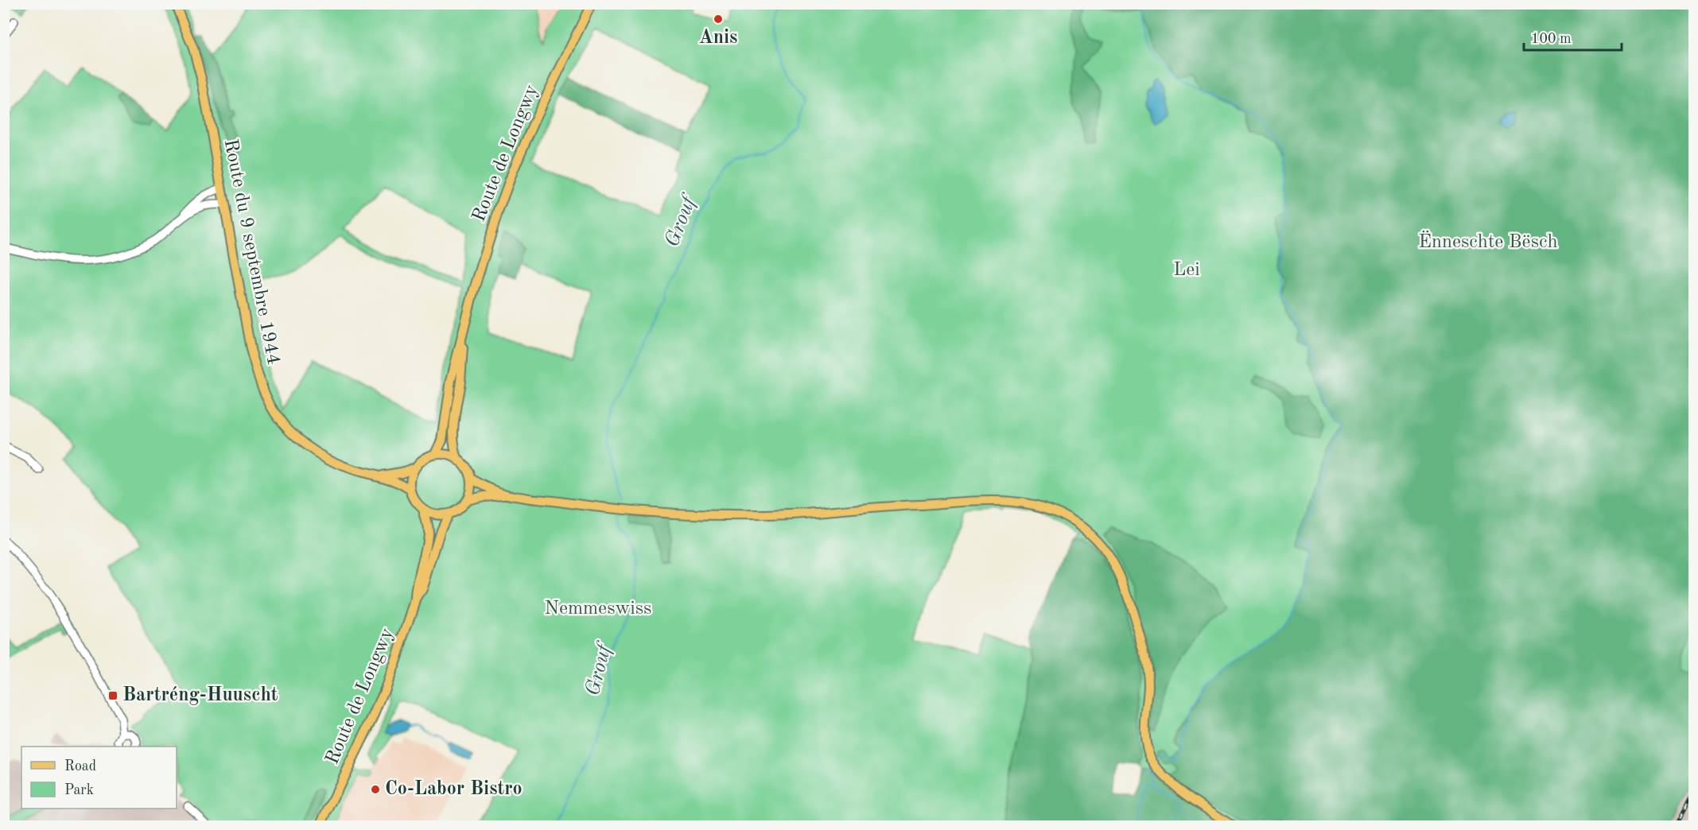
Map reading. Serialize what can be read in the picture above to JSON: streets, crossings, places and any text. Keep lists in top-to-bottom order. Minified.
{"streets":{"main road":["Route de Longwy","Route du 9 septembre 1944"]},"crossings":[["Route de Longwy","Route du 9 septembre 1944"]],"water":["Grouf"],"parks":["Ënneschte Bësch","Lei","Nemmeswiss"],"places":{"other":["Anis","Co-Labor Bistro"],"transit":["Bartréng-Huuscht"]},"legend":["Road","Park"],"scale_bar":"100 m"}
